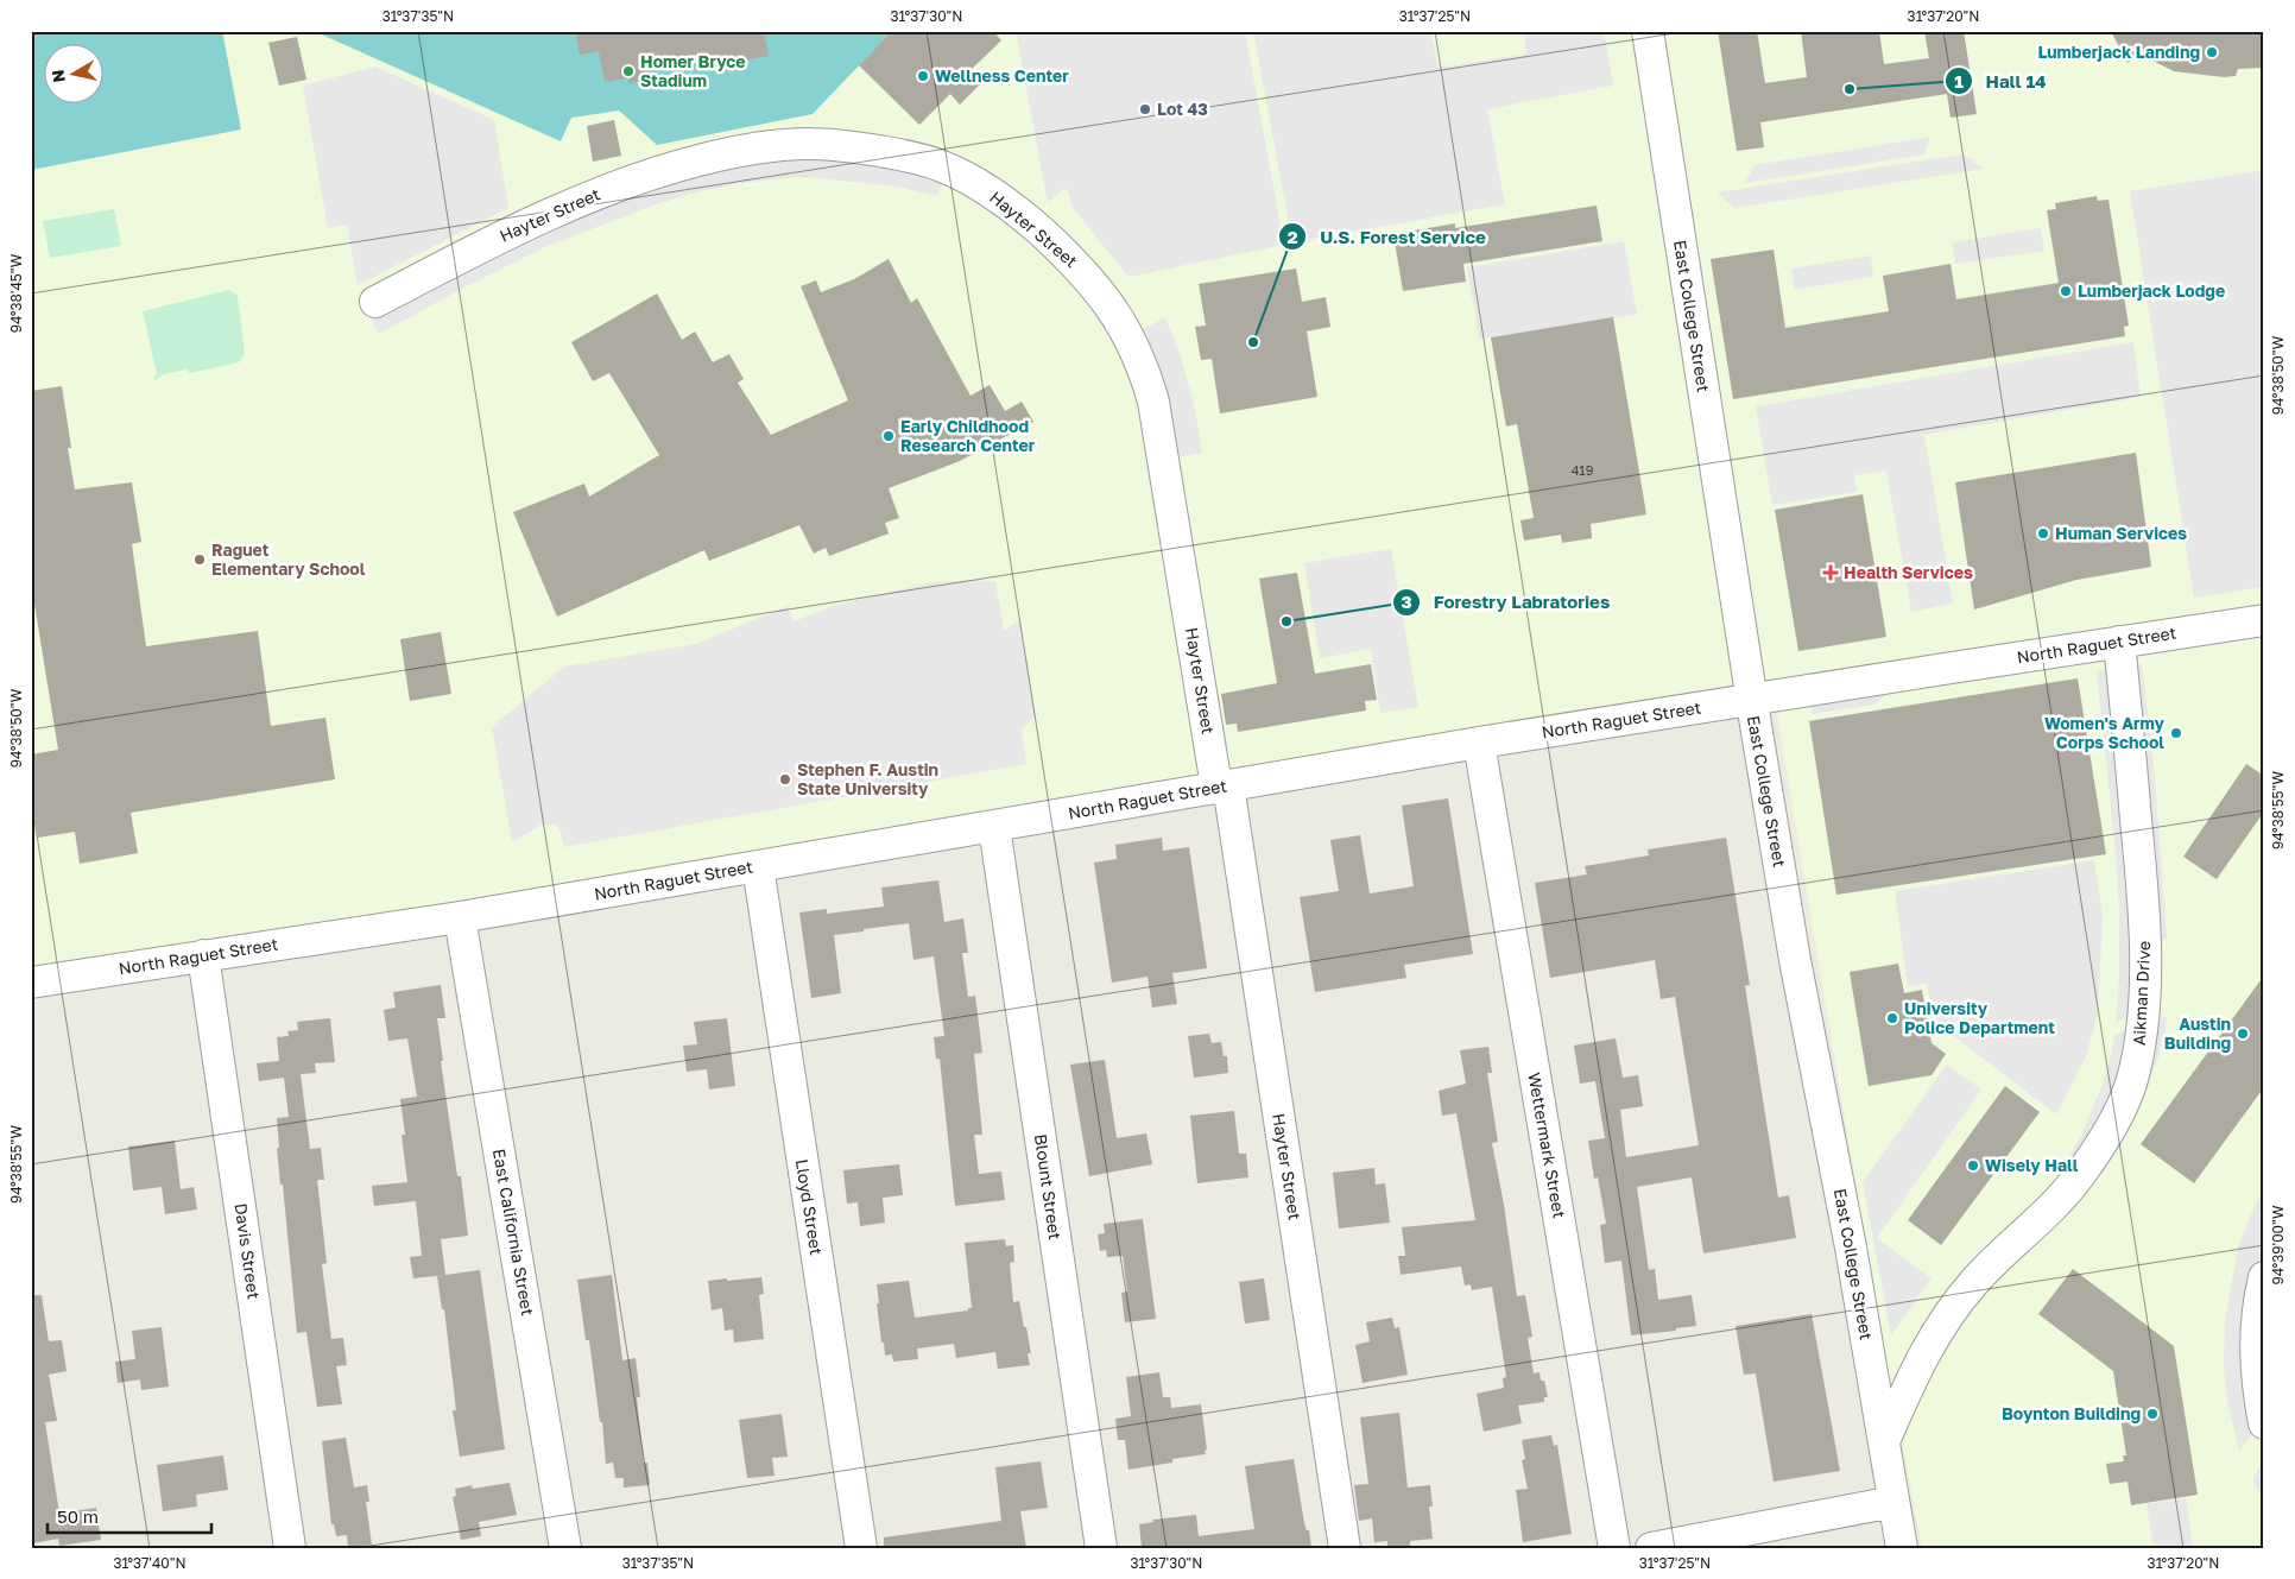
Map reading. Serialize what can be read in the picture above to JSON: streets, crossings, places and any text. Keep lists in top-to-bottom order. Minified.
{"streets":{"street":["Hayter Street","East College Street","North Raguet Street","Aikman Drive","Wettermark Street","Blount Street","Lloyd Street","East California Street","Davis Street"]},"crossings":[["Hayter Street","North Raguet Street"],["East College Street","North Raguet Street"],["East College Street","Aikman Drive"],["North Raguet Street","Aikman Drive"],["North Raguet Street","Wettermark Street"],["North Raguet Street","Blount Street"],["North Raguet Street","Lloyd Street"],["North Raguet Street","East California Street"],["North Raguet Street","Davis Street"]],"places":{"other":["Lumberjack Landing","Homer Bryce Stadium","Wellness Center","Hall 14","Lot 43","Lumberjack Lodge","U.S. Forest Service","Early Childhood Research Center","Human Services","Raguet Elementary School","Forestry Labratories","Women's Army Corps School","Stephen F. Austin State University","University Police Department","Austin Building","Wisely Hall","Boynton Building"],"health":["Health Services"]},"house_numbers":["419"],"scale_bar":"50 m","north":"left","coordinates":["31°37'35\"N","31°37'30\"N","31°37'25\"N","31°37'20\"N","94°38'45\"W","94°38'50\"W","94°38'55\"W","94°39'00\"W","31°37'40\"N"]}
